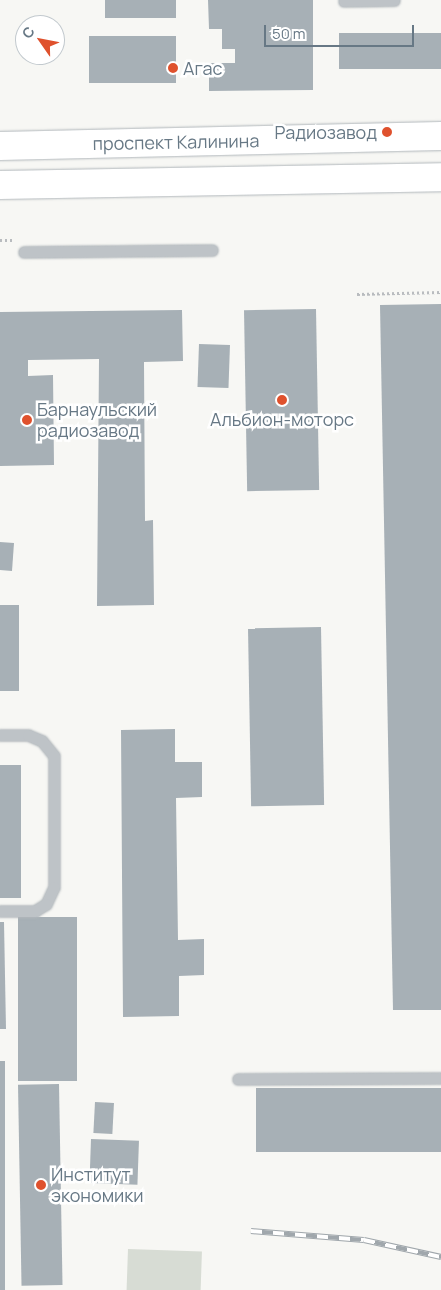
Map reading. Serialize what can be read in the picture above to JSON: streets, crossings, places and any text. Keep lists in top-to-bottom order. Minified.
{"streets":{"main road":["проспект Калинина"]},"places":["Агас","Радиозавод","Альбион-моторс","Барнаульский радиозавод","Институт экономики"],"scale_bar":"50 m","north":"top left"}
